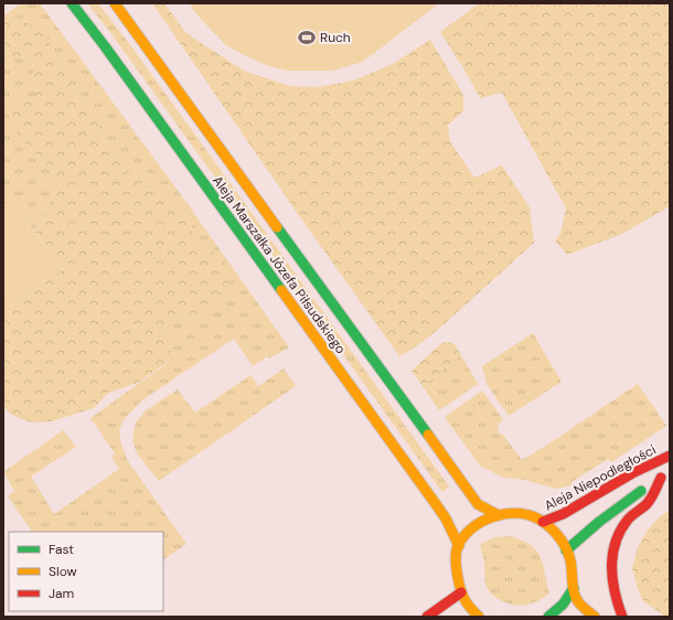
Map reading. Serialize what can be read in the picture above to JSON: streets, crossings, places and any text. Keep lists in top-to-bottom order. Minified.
{"streets":{"street":["Aleja Marszałka Józefa Piłsudskiego","Aleja Niepodległości"]},"places":{"sports":["Ruch"]},"legend":["Fast","Slow","Jam"]}
